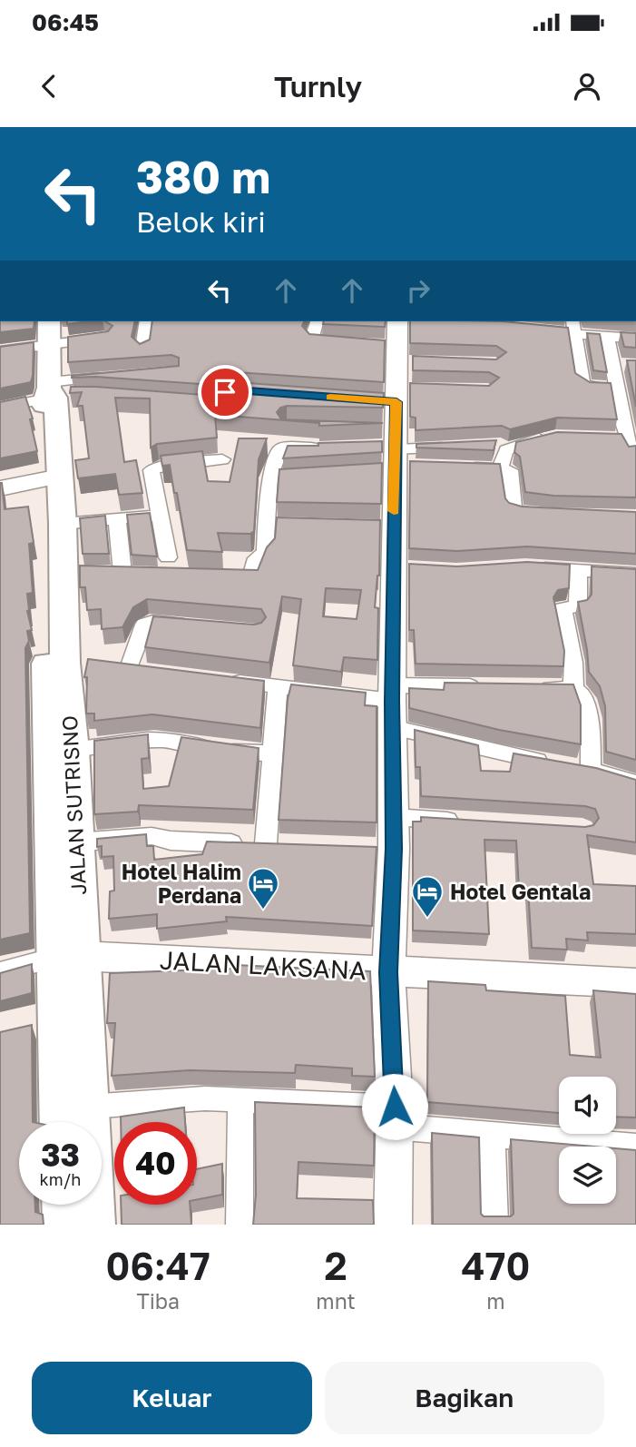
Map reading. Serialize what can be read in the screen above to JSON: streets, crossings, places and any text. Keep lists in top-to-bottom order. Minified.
{"streets":{"main road":["JALAN SUTRISNO"],"street":["JALAN LAKSANA"]},"crossings":[["JALAN SUTRISNO","JALAN LAKSANA"]],"places":{"hotel":["Hotel Halim Perdana","Hotel Gentala"]},"page":{"status":"06:45","header":"Turnly","turn":["380 m","Belok kiri"],"speed":"33 km/h","limit":"40","eta":["06:47","Tiba","2","mnt","470","m"],"buttons":["Keluar","Bagikan"]}}
